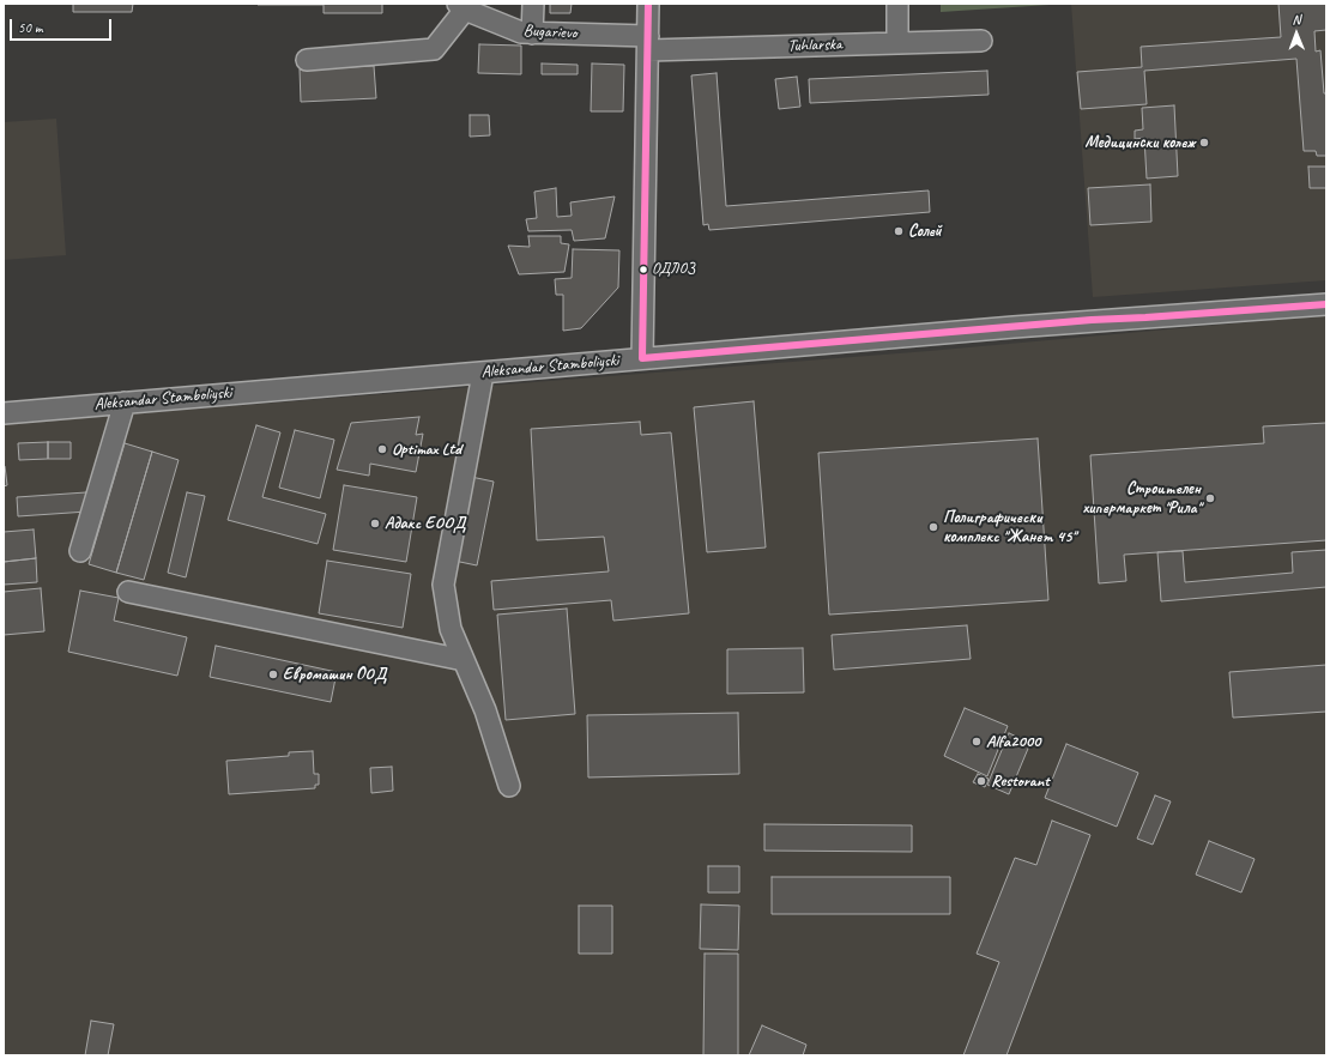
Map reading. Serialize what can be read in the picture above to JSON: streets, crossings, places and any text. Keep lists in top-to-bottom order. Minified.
{"streets":{"street":["Bugarievo","Tuhlarska","Aleksandar Stamboliyski"]},"crossings":[["Bugarievo","Tuhlarska"]],"places":["Медицински колеж","Солей","ОДЛОЗ","Optimax Ltd","Строителен хипермаркет \"Рила\"","Адакс ЕООД","Полиграфически комплекс \"Жанет 45\"","Евромашин ООД","Alfa2000","Restorant"],"scale_bar":"50 m","north":"top"}
